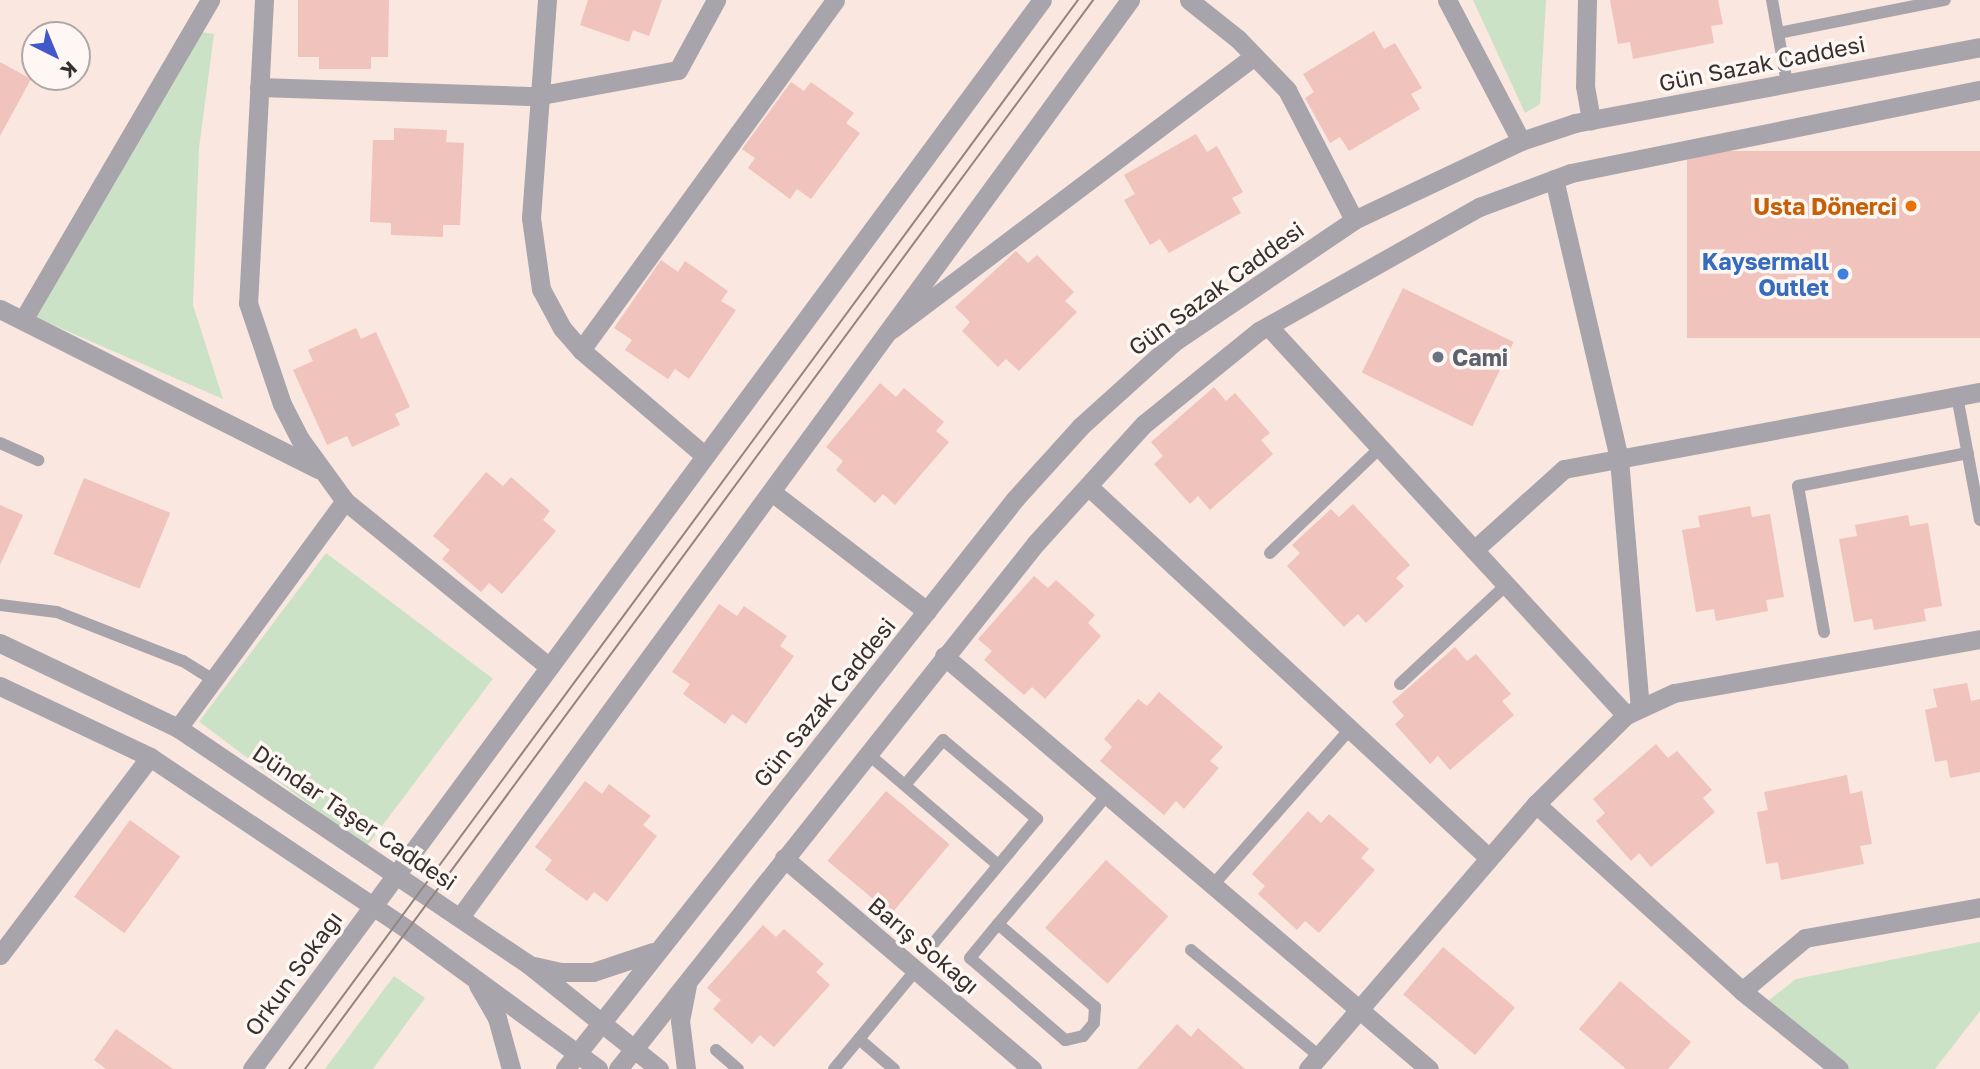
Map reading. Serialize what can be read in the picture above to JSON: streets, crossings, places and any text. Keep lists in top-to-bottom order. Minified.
{"streets":{"street":["Gün Sazak Caddesi","Dündar Taşer Caddesi","Barış Sokağı","Orkun Sokağı"]},"crossings":[["Gün Sazak Caddesi","Dündar Taşer Caddesi"],["Dündar Taşer Caddesi","Orkun Sokağı"]],"places":["Usta Dönerci","Kaysermall Outlet","Cami"],"north":"bottom right"}
